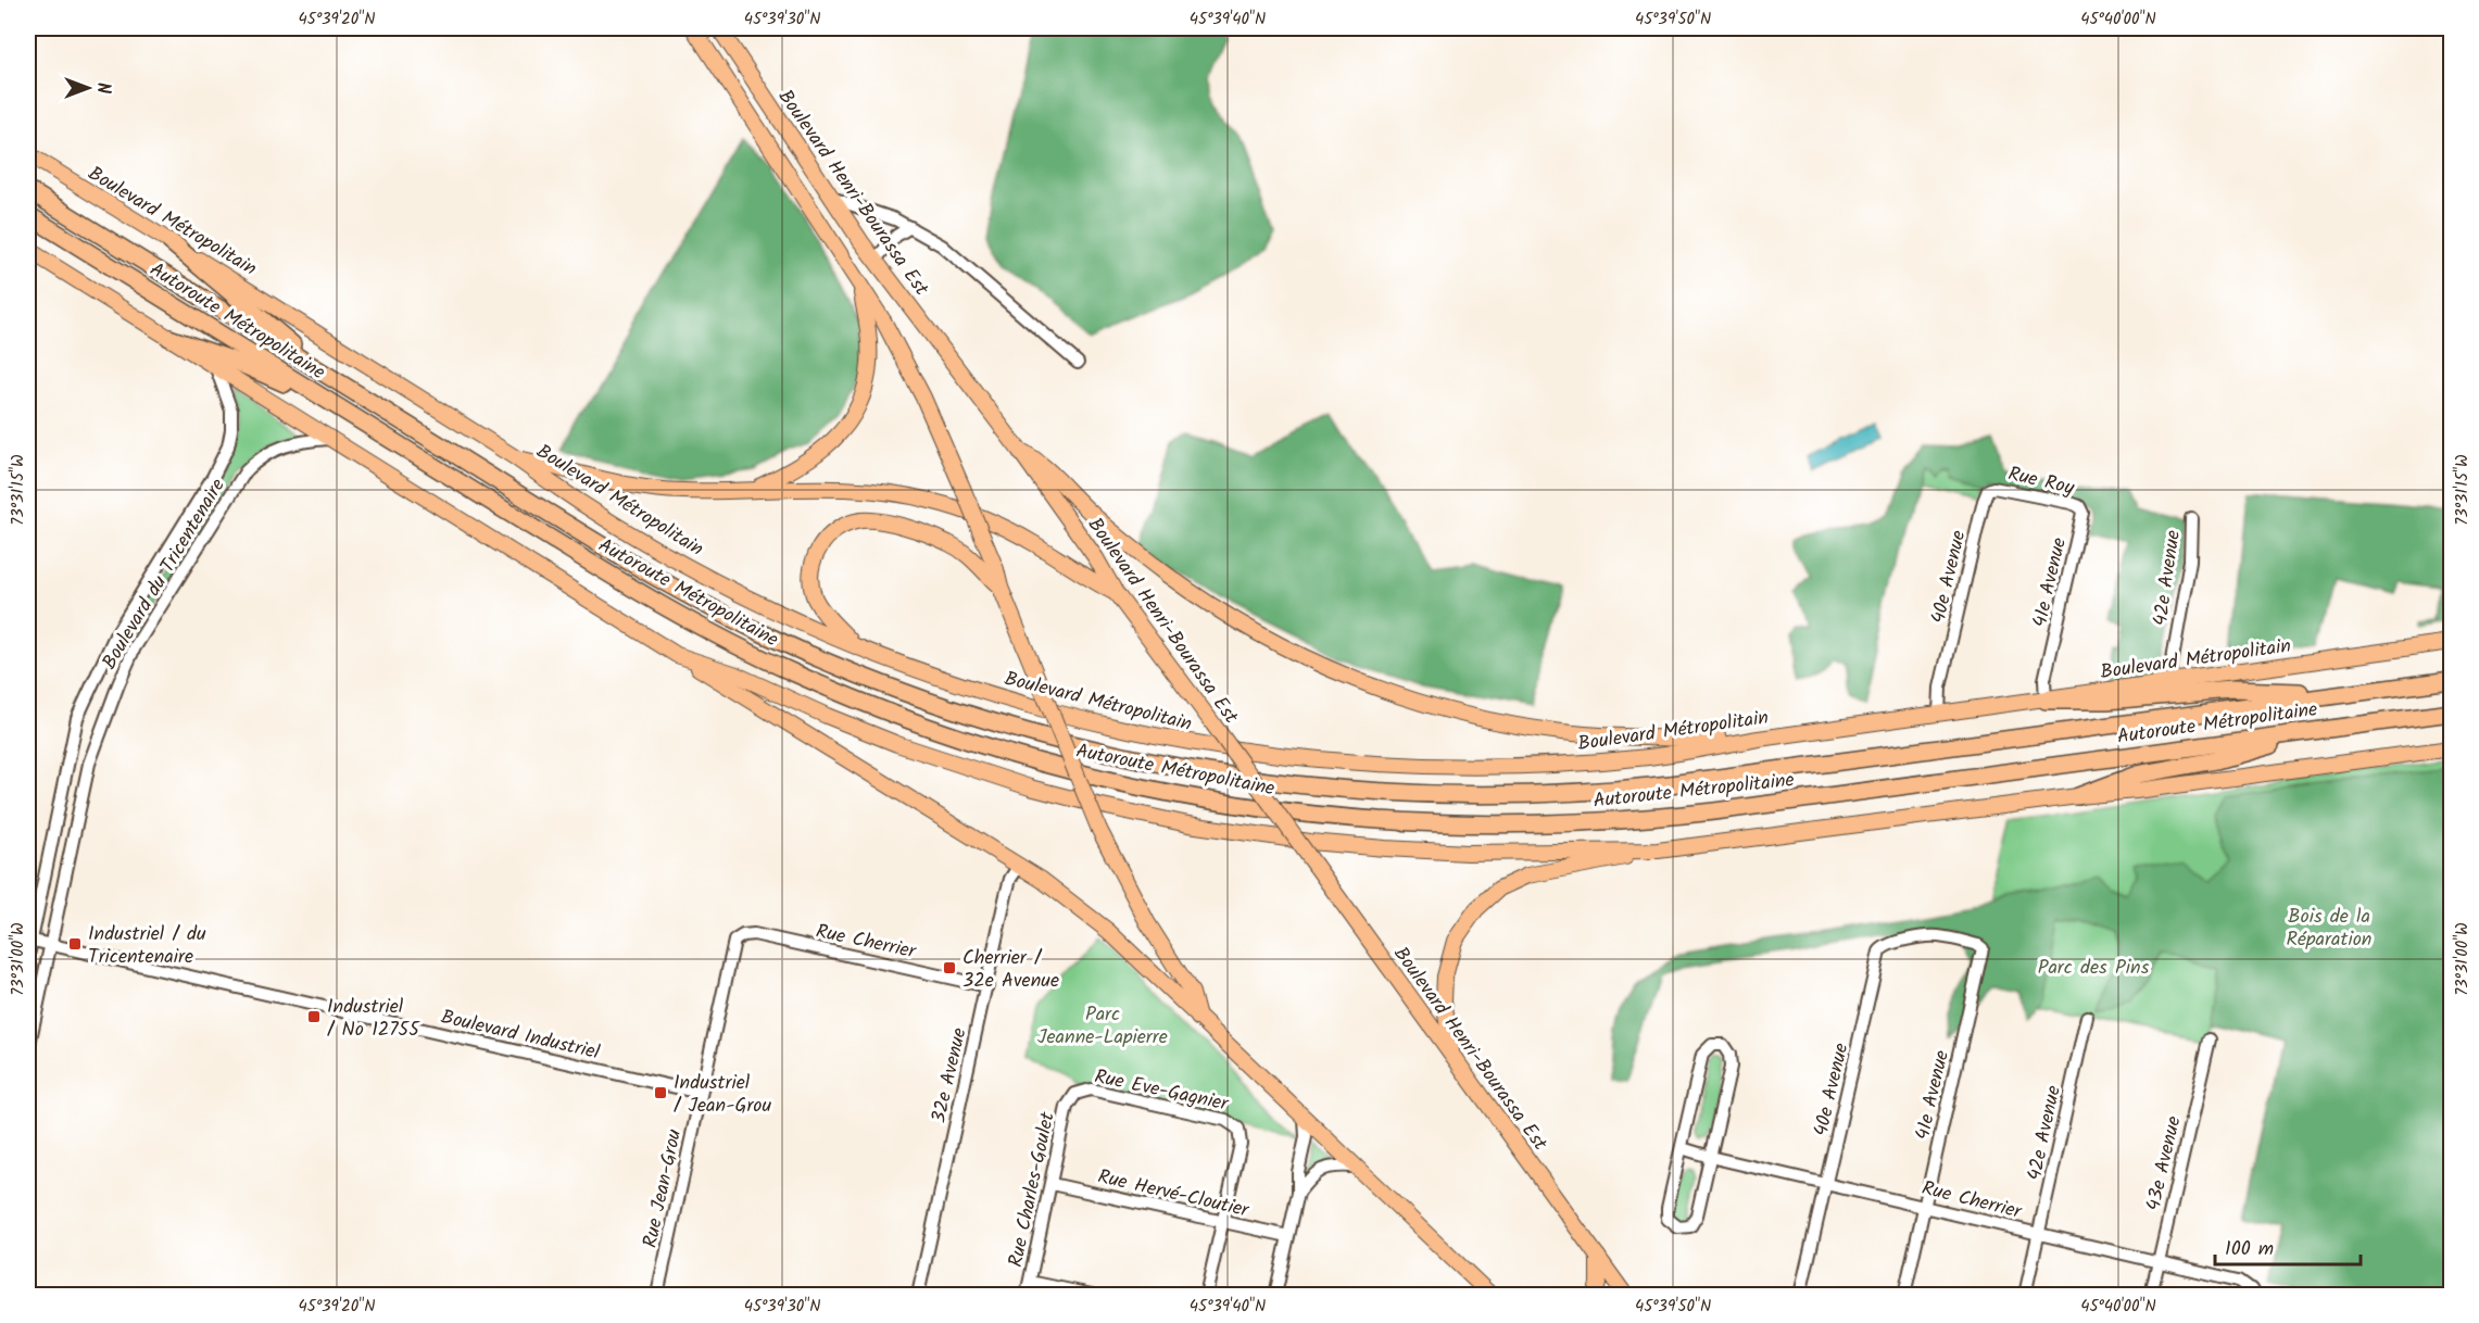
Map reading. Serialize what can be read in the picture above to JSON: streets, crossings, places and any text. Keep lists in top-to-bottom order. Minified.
{"streets":{"highway":["Autoroute Métropolitaine"],"main road":["Boulevard Henri-Bourassa Est","Boulevard Métropolitain"],"street":["Rue Roy","Boulevard du Tricentenaire","40e Avenue","42e Avenue","41e Avenue","Rue Cherrier","Boulevard Industriel","32e Avenue","Rue Eve-Gagnier","43e Avenue","Rue Jean-Grou","Rue Charles-Goulet","Rue Hervé-Cloutier"]},"crossings":[["Boulevard Métropolitain","40e Avenue"],["Boulevard Métropolitain","42e Avenue"],["Boulevard Métropolitain","41e Avenue"],["Rue Roy","40e Avenue"],["Rue Roy","41e Avenue"],["Boulevard du Tricentenaire","Boulevard Industriel"],["40e Avenue","41e Avenue"],["40e Avenue","Rue Cherrier"],["42e Avenue","Rue Cherrier"],["41e Avenue","Rue Cherrier"],["Rue Cherrier","32e Avenue"],["Rue Cherrier","43e Avenue"],["Rue Cherrier","Rue Jean-Grou"],["Boulevard Industriel","Rue Jean-Grou"],["Rue Eve-Gagnier","Rue Charles-Goulet"],["Rue Eve-Gagnier","Rue Hervé-Cloutier"],["Rue Charles-Goulet","Rue Hervé-Cloutier"]],"parks":["Bois de la Réparation","Parc des Pins","Parc Jeanne-Lapierre"],"places":{"transit":["Industriel / du Tricentenaire","Cherrier / 32e Avenue","Industriel / No 12755","Industriel / Jean-Grou"]},"scale_bar":"100 m","north":"right","coordinates":["45°39'20\"N","45°39'30\"N","45°39'40\"N","45°39'50\"N","45°40'00\"N","73°31'15\"W","73°31'00\"W"]}
